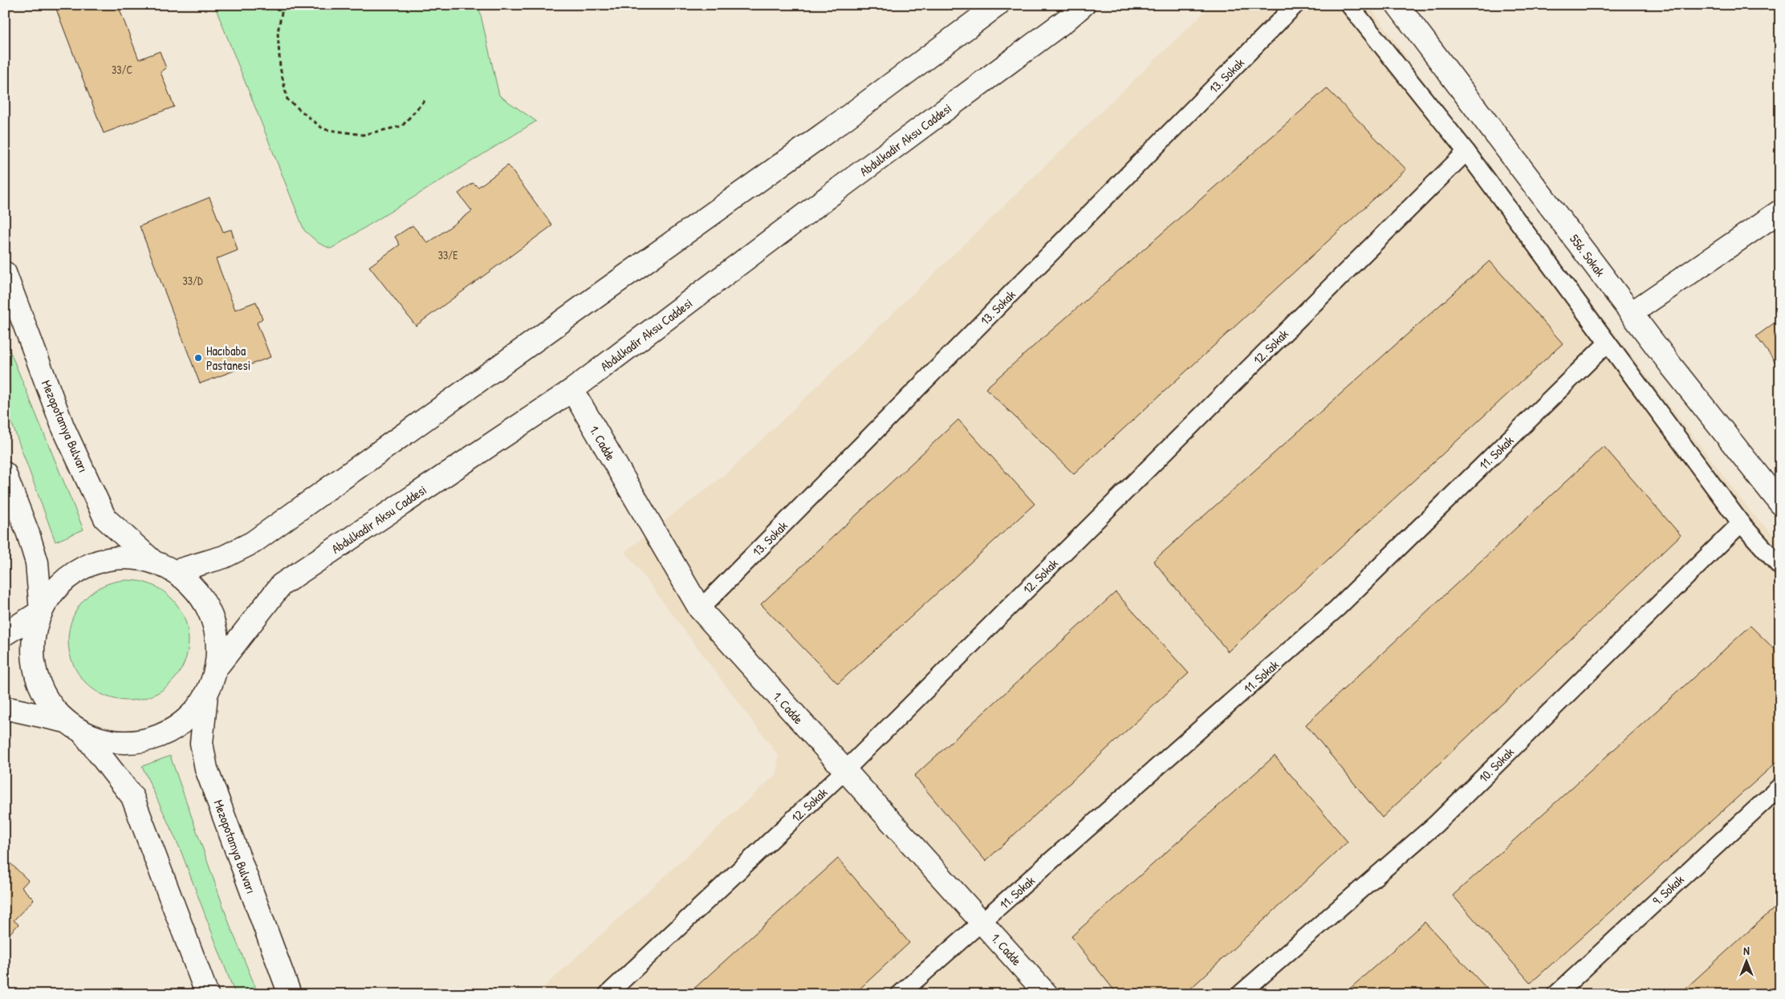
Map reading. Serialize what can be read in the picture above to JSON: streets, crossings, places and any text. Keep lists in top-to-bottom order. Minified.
{"streets":{"main road":["Abdulkadir Aksu Caddesi","556. Sokak","Mezopotamya Bulvarı","1. Cadde"],"lane":["13. Sokak","12. Sokak","11. Sokak","10. Sokak","9. Sokak"]},"crossings":[["13. Sokak","1. Cadde"],["Abdulkadir Aksu Caddesi","1. Cadde"],["12. Sokak","1. Cadde"],["1. Cadde","11. Sokak"]],"places":["Hacıbaba Pastanesi"],"house_numbers":["33/C","33/E","33/D"],"north":"top"}
